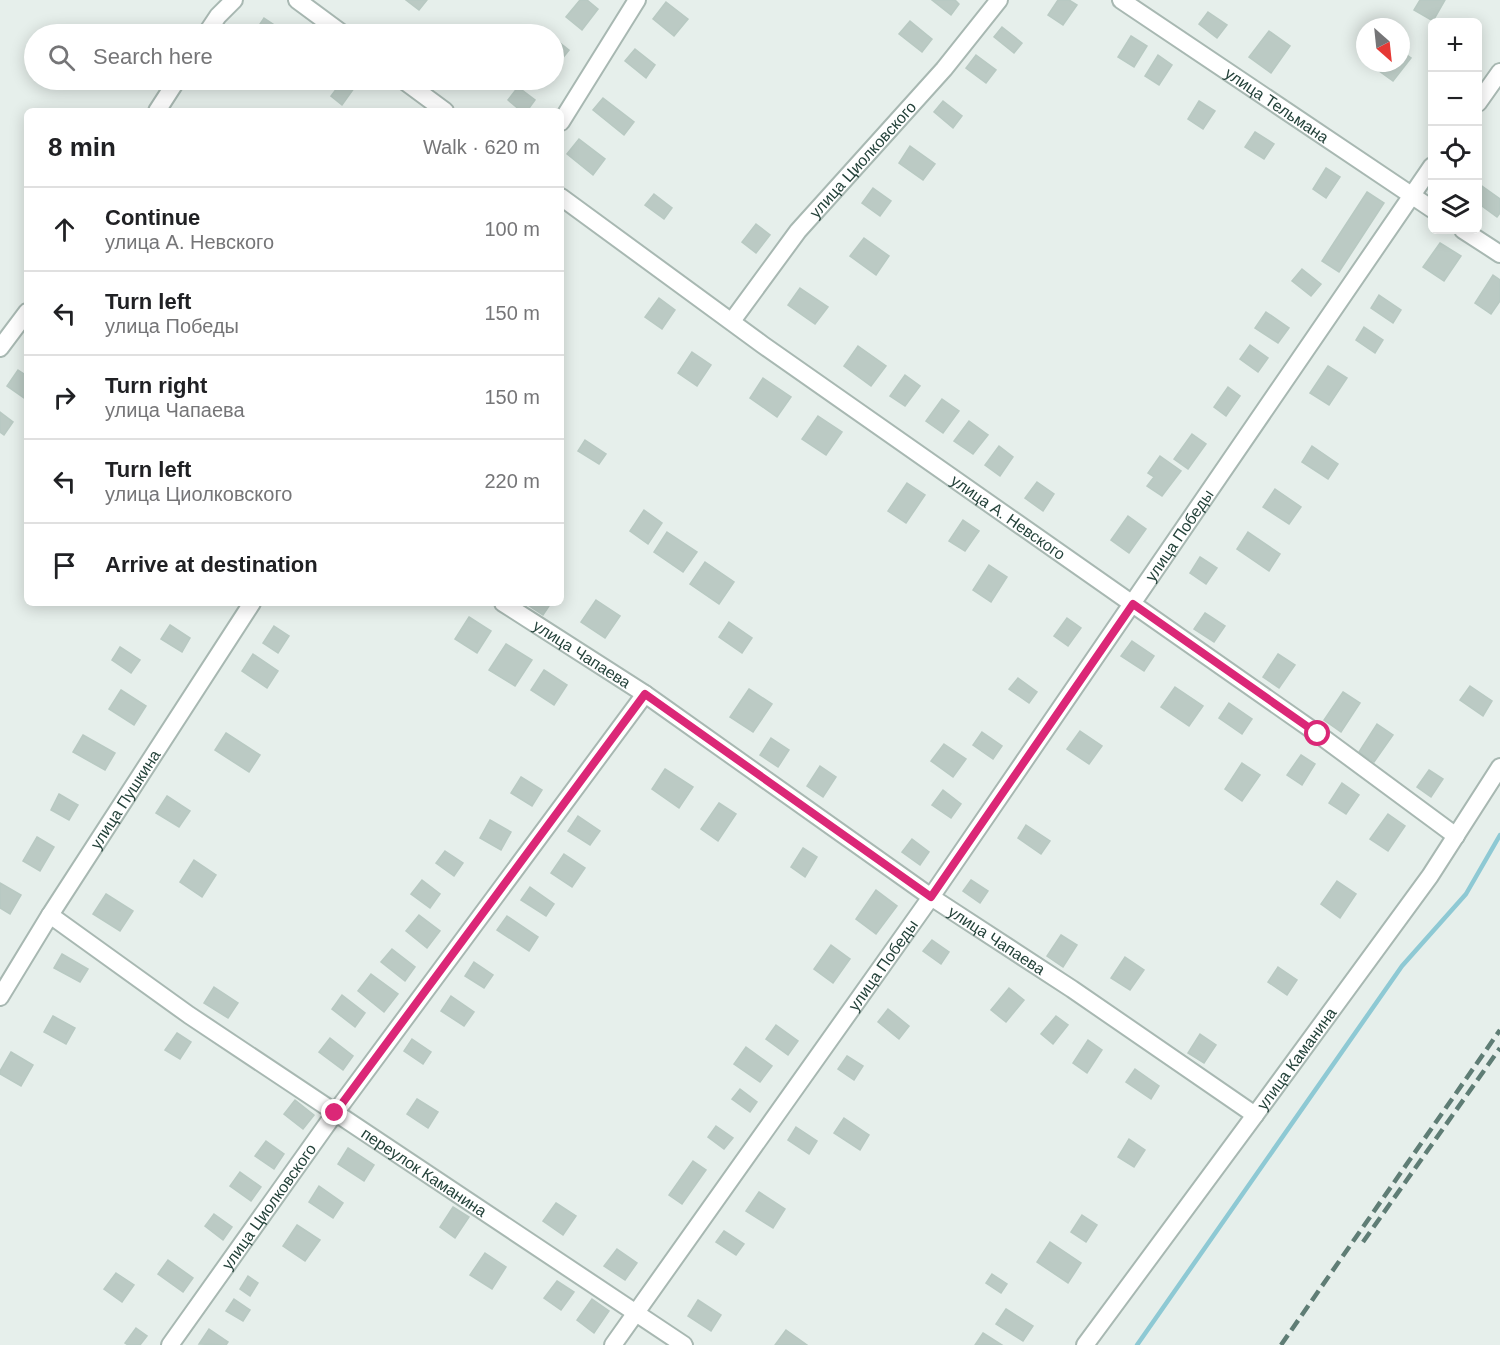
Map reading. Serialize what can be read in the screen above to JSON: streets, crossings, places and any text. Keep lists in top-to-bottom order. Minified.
{"streets":{"street":["улица Тельмана","улица Циолковского","улица А. Невского","улица Победы","улица Чапаева","улица Пушкина","улица Каманина","переулок Каманина"]},"crossings":[["улица Тельмана","улица Победы"],["улица Циолковского","улица А. Невского"],["улица Циолковского","улица Чапаева"],["улица Циолковского","переулок Каманина"],["улица А. Невского","улица Победы"],["улица А. Невского","улица Каманина"],["улица Победы","улица Чапаева"],["улица Победы","переулок Каманина"],["улица Чапаева","улица Каманина"],["улица Пушкина","переулок Каманина"]],"north":"bottom right","page":{"map_buttons":["+","−"],"search":"Search here","heading":["8 min","Walk · 620 m"],"list":[["Continue","улица А. Невского","100 m"],["Turn left","улица Победы","150 m"],["Turn right","улица Чапаева","150 m"],["Turn left","улица Циолковского","220 m"],"Arrive at destination"]}}
